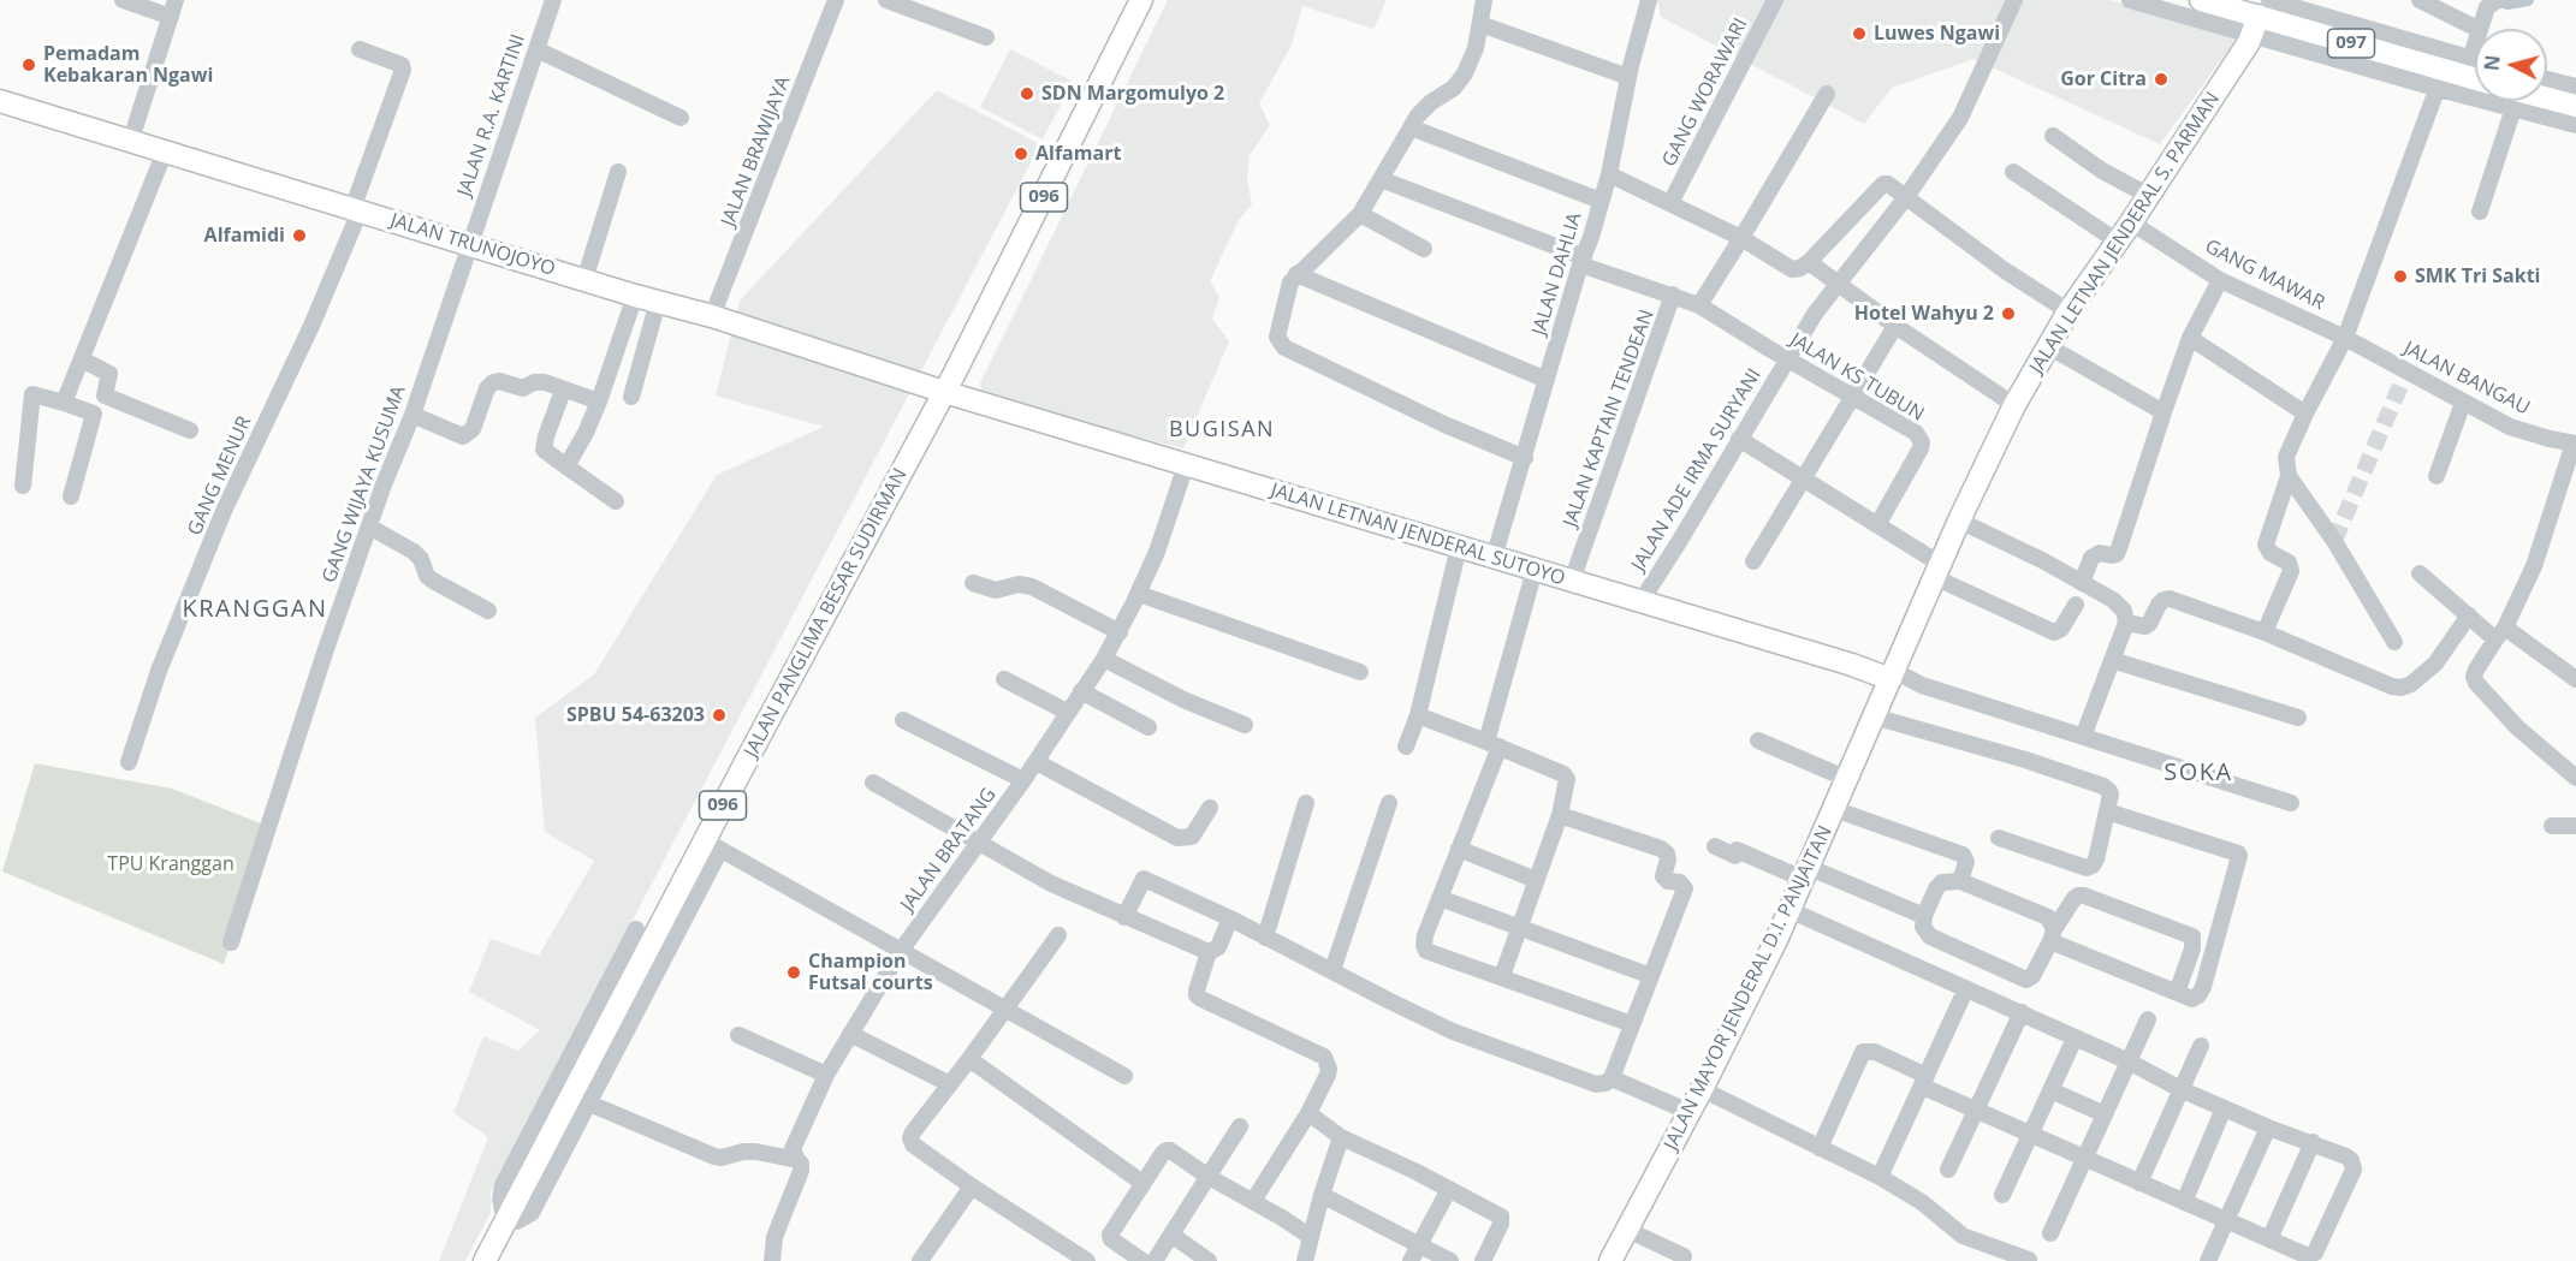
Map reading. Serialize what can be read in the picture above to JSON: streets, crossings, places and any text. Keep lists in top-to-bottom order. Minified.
{"streets":{"main road":["097","096","JALAN LETNAN JENDERAL S. PARMAN","JALAN TRUNOJOYO","JALAN LETNAN JENDERAL SUTOYO","JALAN PANGLIMA BESAR SUDIRMAN","JALAN MAYOR JENDERAL D.I. PANJAITAN"],"street":["GANG WORAWARI","JALAN R.A. KARTINI","JALAN BRAWIJAYA","JALAN DAHLIA","GANG MAWAR","JALAN KS TUBUN","JALAN BANGAU","JALAN KAPTAIN TENDEAN","JALAN ADE IRMA SURYANI","GANG MENUR","GANG WIJAYA KUSUMA","JALAN BRATANG"]},"crossings":[["097","JALAN LETNAN JENDERAL S. PARMAN"],["JALAN R.A. KARTINI","JALAN TRUNOJOYO"],["JALAN R.A. KARTINI","GANG WIJAYA KUSUMA"],["JALAN BRAWIJAYA","JALAN TRUNOJOYO"],["JALAN LETNAN JENDERAL S. PARMAN","GANG MAWAR"],["JALAN LETNAN JENDERAL S. PARMAN","JALAN LETNAN JENDERAL SUTOYO"],["JALAN LETNAN JENDERAL S. PARMAN","JALAN MAYOR JENDERAL D.I. PANJAITAN"],["JALAN TRUNOJOYO","GANG MENUR"],["JALAN TRUNOJOYO","GANG WIJAYA KUSUMA"],["JALAN TRUNOJOYO","JALAN LETNAN JENDERAL SUTOYO"],["JALAN TRUNOJOYO","JALAN PANGLIMA BESAR SUDIRMAN"],["JALAN DAHLIA","JALAN LETNAN JENDERAL SUTOYO"],["GANG MAWAR","JALAN BANGAU"],["JALAN KS TUBUN","JALAN KAPTAIN TENDEAN"],["JALAN KS TUBUN","JALAN ADE IRMA SURYANI"],["JALAN KAPTAIN TENDEAN","JALAN LETNAN JENDERAL SUTOYO"],["JALAN ADE IRMA SURYANI","JALAN LETNAN JENDERAL SUTOYO"],["JALAN LETNAN JENDERAL SUTOYO","JALAN PANGLIMA BESAR SUDIRMAN"],["JALAN LETNAN JENDERAL SUTOYO","JALAN BRATANG"],["JALAN LETNAN JENDERAL SUTOYO","JALAN MAYOR JENDERAL D.I. PANJAITAN"]],"districts":["BUGISAN","KRANGGAN","SOKA"],"parks":["TPU Kranggan"],"places":["Luwes Ngawi","Pemadam Kebakaran Ngawi","Gor Citra","SDN Margomulyo 2","Alfamart","Alfamidi","SMK Tri Sakti","Hotel Wahyu 2","SPBU 54-63203","Champion Futsal courts"],"north":"left"}
